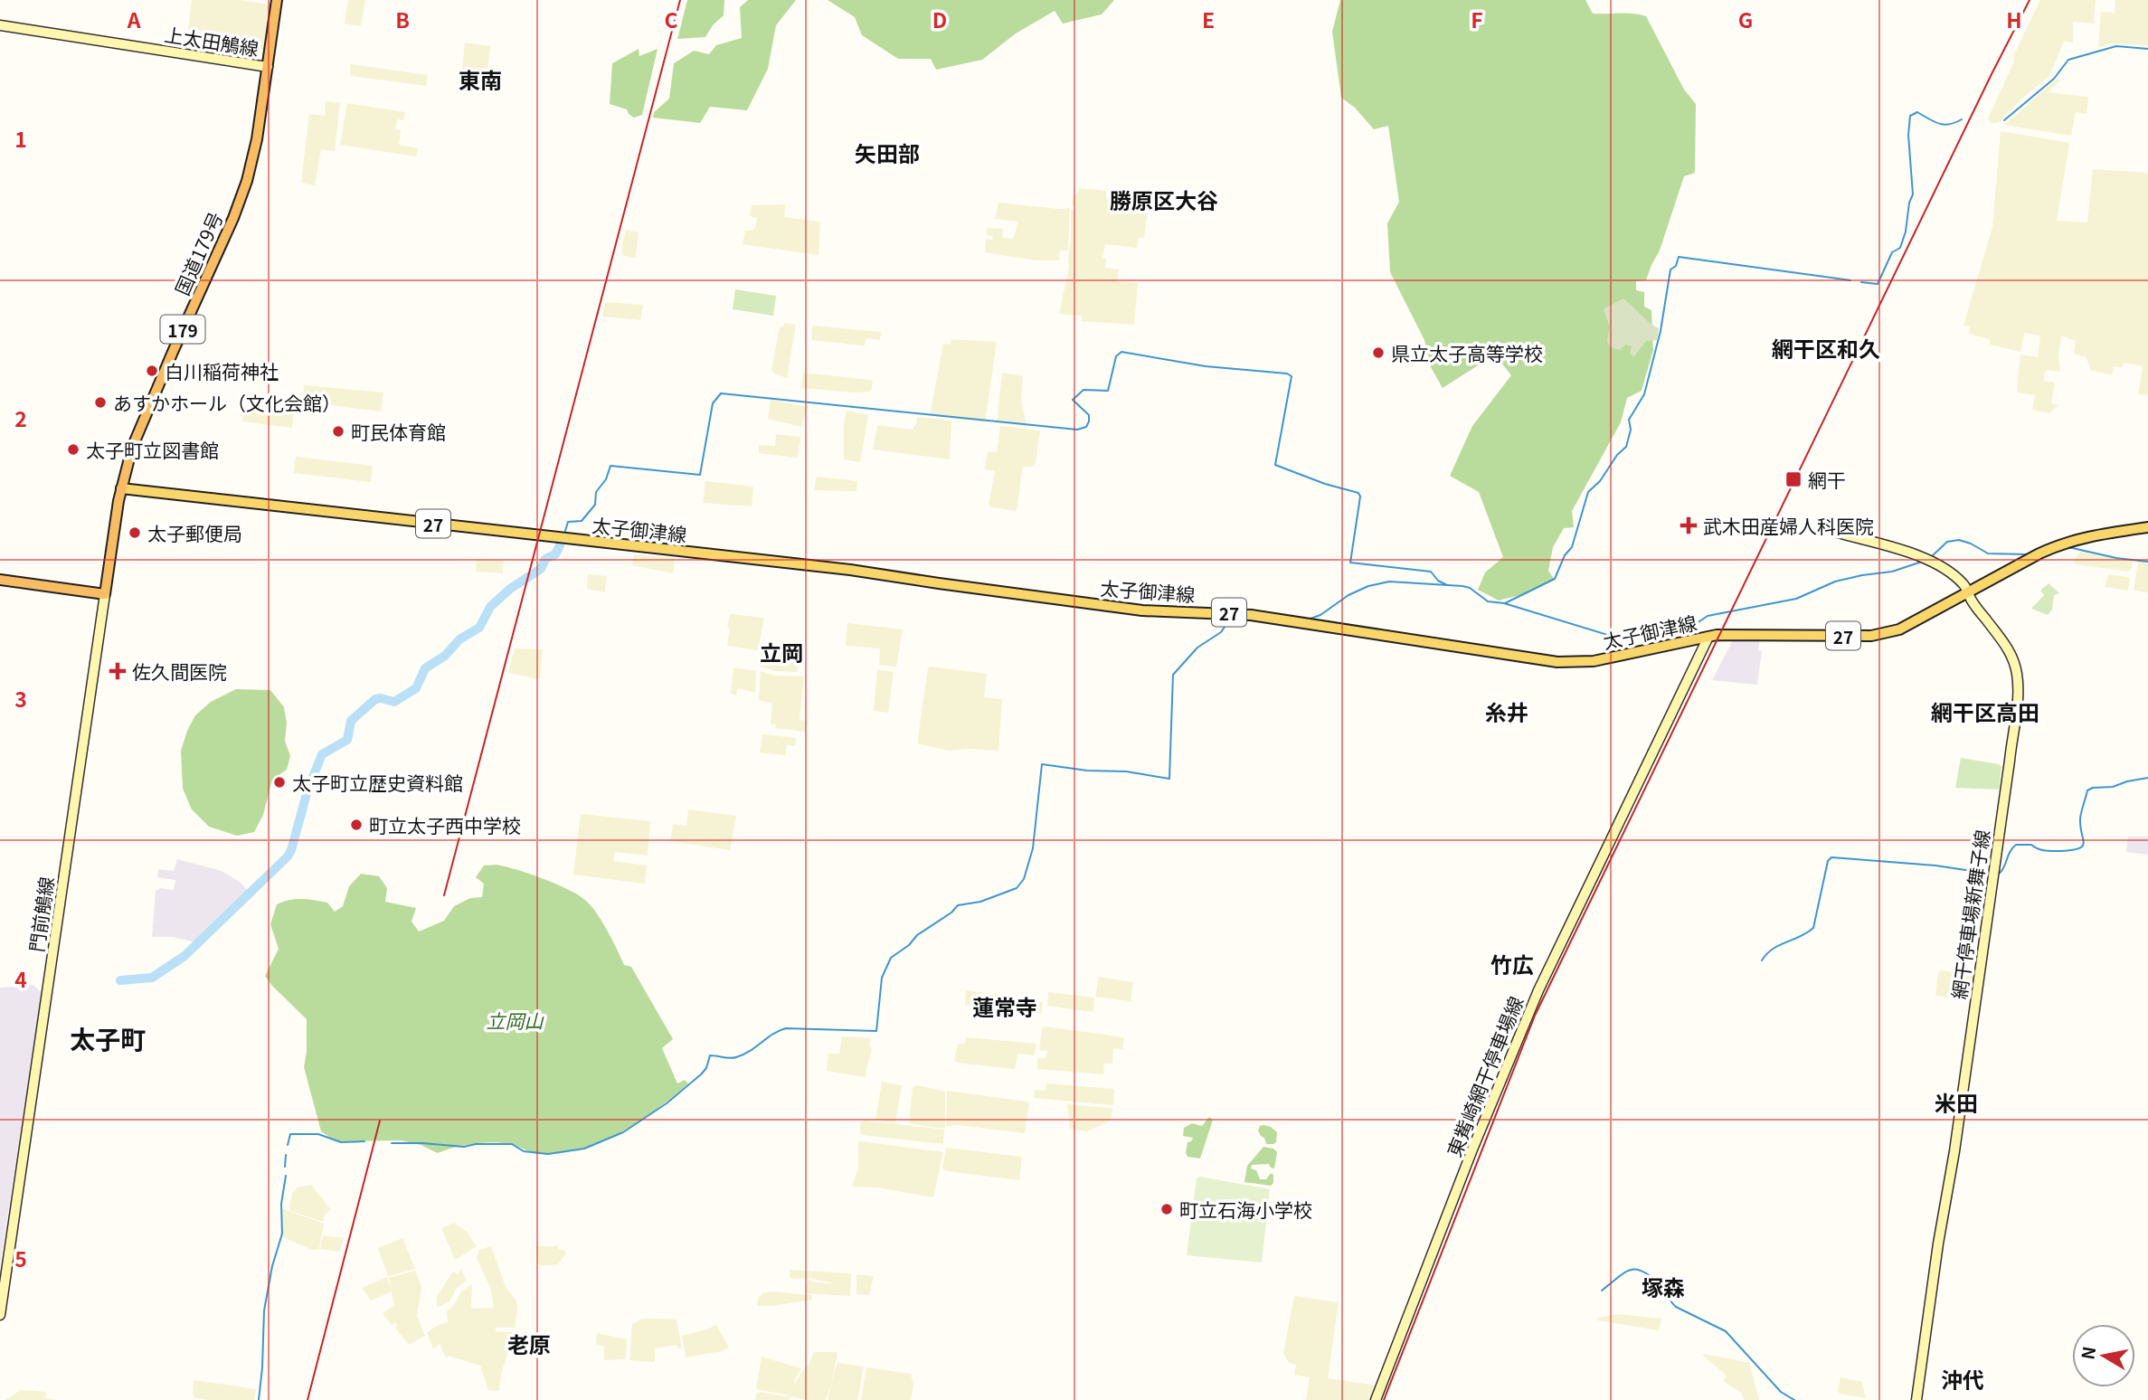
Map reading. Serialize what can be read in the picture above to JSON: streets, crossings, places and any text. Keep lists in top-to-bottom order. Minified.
{"streets":{"highway":["国道179号","179"],"main road":["上太田鵤線","27","太子御津線","門前鵤線","網干停車場新舞子線","東觜崎網干停車場線"]},"crossings":[["上太田鵤線","国道179号"],["国道179号","太子御津線"],["国道179号","門前鵤線"],["太子御津線","網干停車場新舞子線"],["太子御津線","東觜崎網干停車場線"]],"districts":["東南","矢田部","勝原区大谷","網干区和久","立岡","糸井","網干区高田","竹広","蓮常寺","太子町","米田","塚森","老原","沖代"],"parks":["立岡山"],"places":{"other":["県立太子高等学校","白川稲荷神社","あすかホール（文化会館）","町民体育館","太子町立図書館","太子郵便局","太子町立歴史資料館","町立太子西中学校","町立石海小学校"],"transit":["網干"],"health":["武木田産婦人科医院","佐久間医院"]},"north":"left","grid":{"columns":["A","B","C","D","E","F","G","H"],"rows":["1","2","3","4","5"]}}
